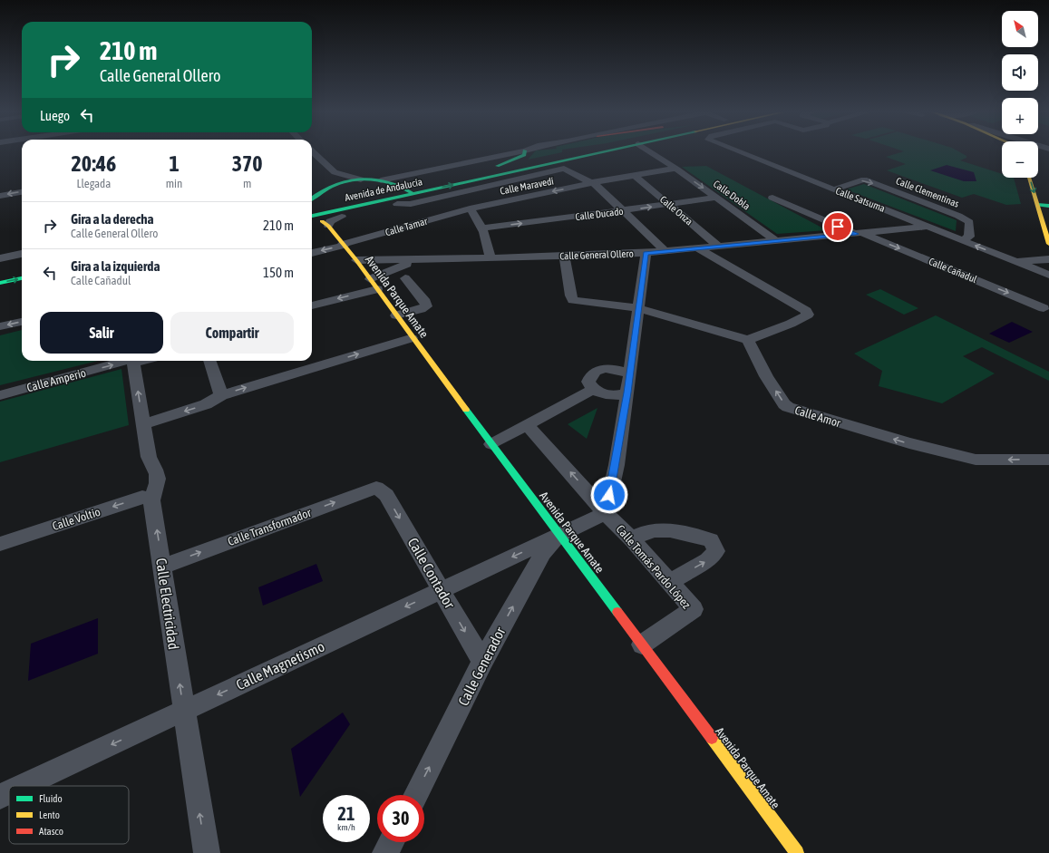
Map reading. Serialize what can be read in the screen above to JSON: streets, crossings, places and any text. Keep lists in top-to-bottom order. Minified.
{"streets":{"main road":["Avenida de Andalucía","Avenida Parque Amate"],"street":["Calle Maravedí","Calle Clementinas","Calle Dobla","Calle Satsuma","Calle Onza","Calle Ducado","Calle Tamar","Calle General Ollero","Calle Cañadul","Calle Amperio","Calle Amor","Calle Voltio","Calle Transformador","Calle Tomás Pardo López","Calle Contador","Calle Electricidad","Calle Magnetismo","Calle Generador"]},"crossings":[["Calle Maravedí","Calle Dobla"],["Calle Maravedí","Calle Onza"],["Calle Maravedí","Calle Tamar"],["Avenida de Andalucía","Avenida Parque Amate"],["Calle Clementinas","Calle Satsuma"],["Calle Dobla","Calle Ducado"],["Calle Dobla","Calle General Ollero"],["Calle Satsuma","Calle General Ollero"],["Calle Onza","Calle Ducado"],["Calle Onza","Calle General Ollero"],["Calle Ducado","Calle Tamar"],["Calle Tamar","Avenida Parque Amate"],["Calle General Ollero","Calle Cañadul"],["Calle General Ollero","Avenida Parque Amate"],["Avenida Parque Amate","Calle Tomás Pardo López"],["Avenida Parque Amate","Calle Magnetismo"],["Avenida Parque Amate","Calle Generador"],["Calle Voltio","Calle Electricidad"],["Calle Transformador","Calle Contador"],["Calle Transformador","Calle Electricidad"],["Calle Tomás Pardo López","Calle Magnetismo"],["Calle Contador","Calle Magnetismo"],["Calle Contador","Calle Generador"],["Calle Electricidad","Calle Magnetismo"],["Calle Magnetismo","Calle Generador"]],"one_way":["Calle Clementinas","Calle Cañadul","Calle Amor","Calle Voltio","Calle Tomás Pardo López","Calle Contador","Calle Electricidad","Calle Magnetismo","Calle Generador"],"legend":["Fluido","Lento","Atasco"],"north":"top left","page":{"map_buttons":["+","−"],"turn":["210 m","Calle General Ollero"],"then":"Luego","eta":["20:46","Llegada","1","min","370","m"],"list":[{"name":"Gira a la derecha","note":"Calle General Ollero","value":"210 m"},{"name":"Gira a la izquierda","note":"Calle Cañadul","value":"150 m"}],"buttons":["Salir","Compartir"],"speed":"21 km/h","limit":"30"}}
